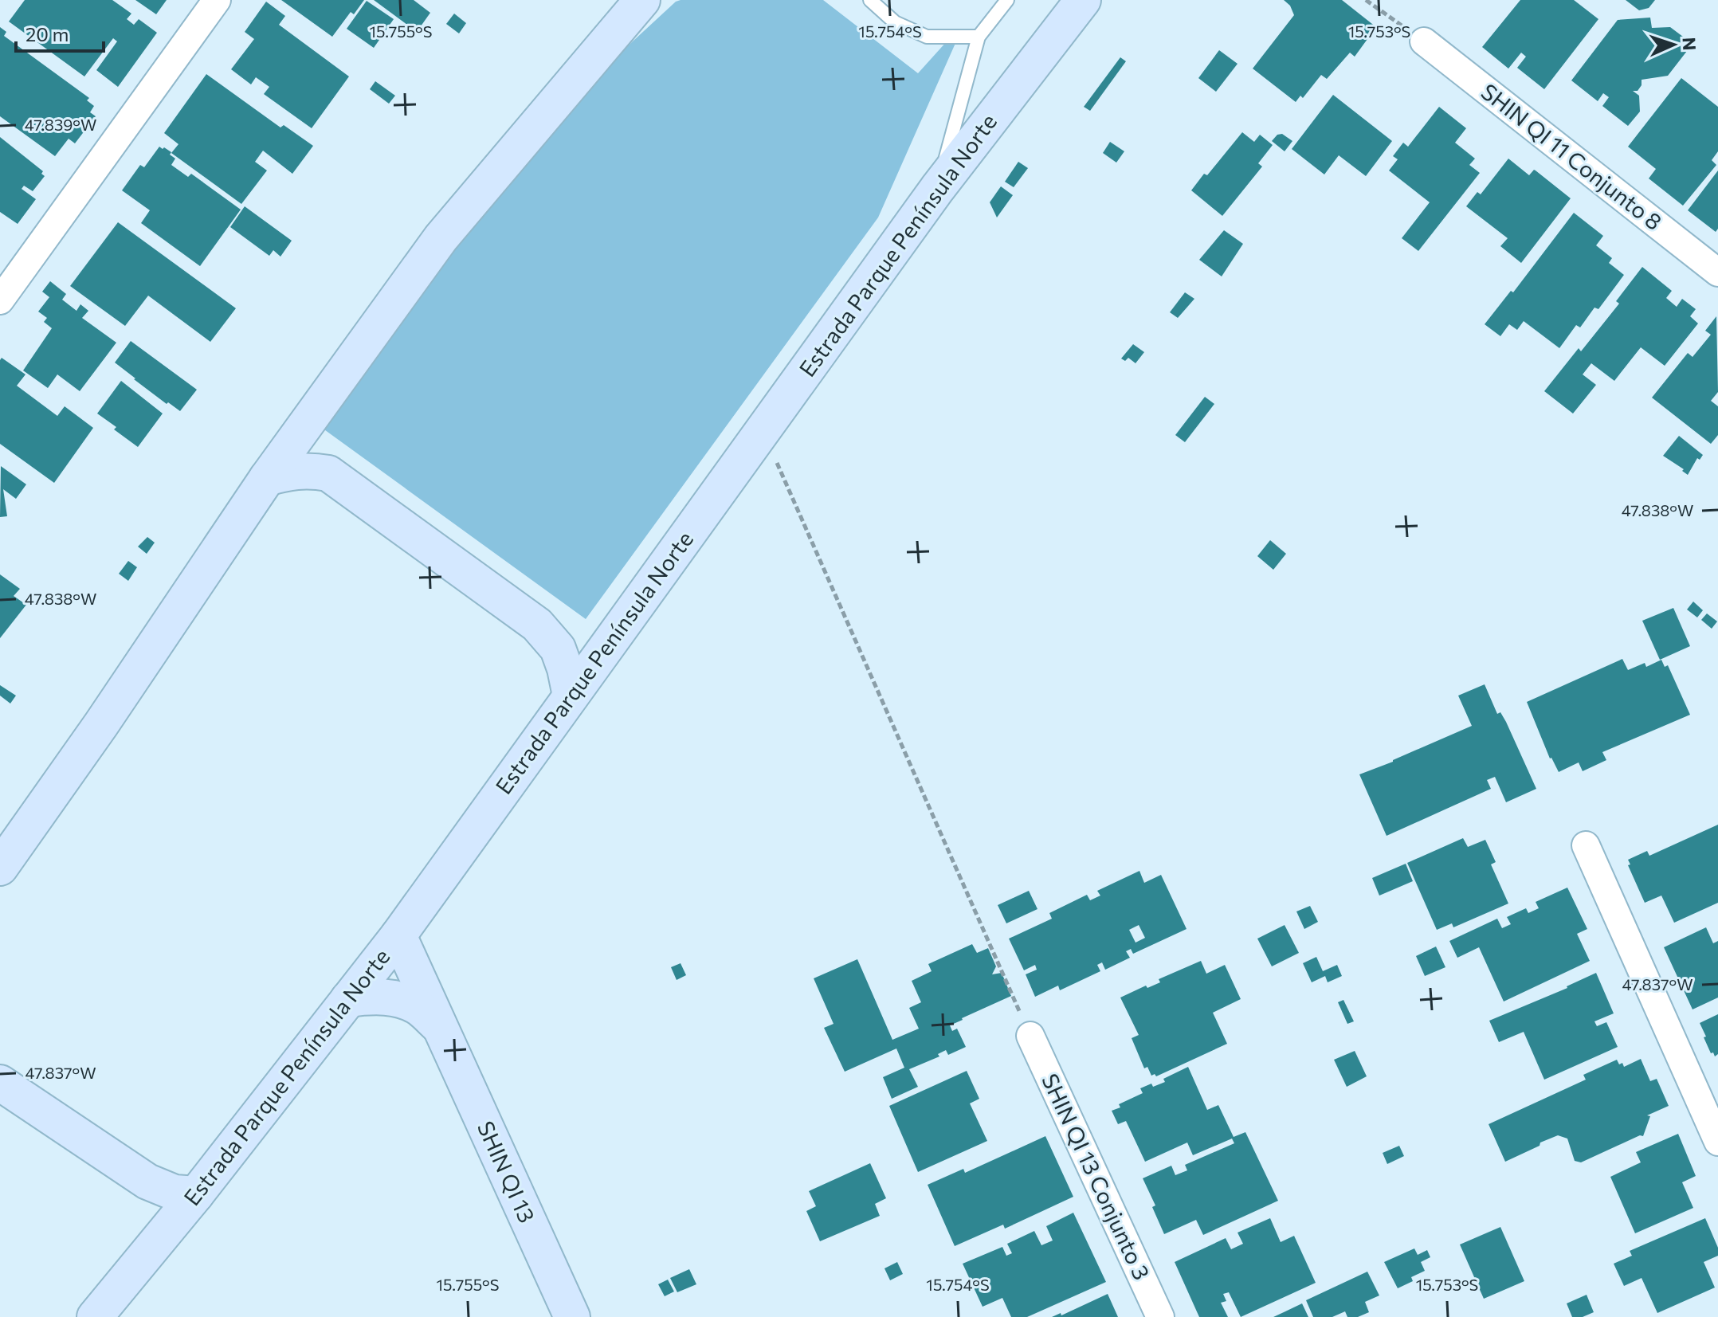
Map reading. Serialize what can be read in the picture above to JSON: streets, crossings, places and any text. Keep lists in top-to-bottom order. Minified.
{"streets":{"main road":["Estrada Parque Península Norte","SHIN QI 13"],"street":["SHIN QI 11 Conjunto 8","SHIN QI 13 Conjunto 3"]},"crossings":[["Estrada Parque Península Norte","SHIN QI 13"]],"scale_bar":"20 m","north":"right","coordinates":["15.755°S","15.754°S","15.753°S","47.839°W","47.838°W","47.837°W"]}
